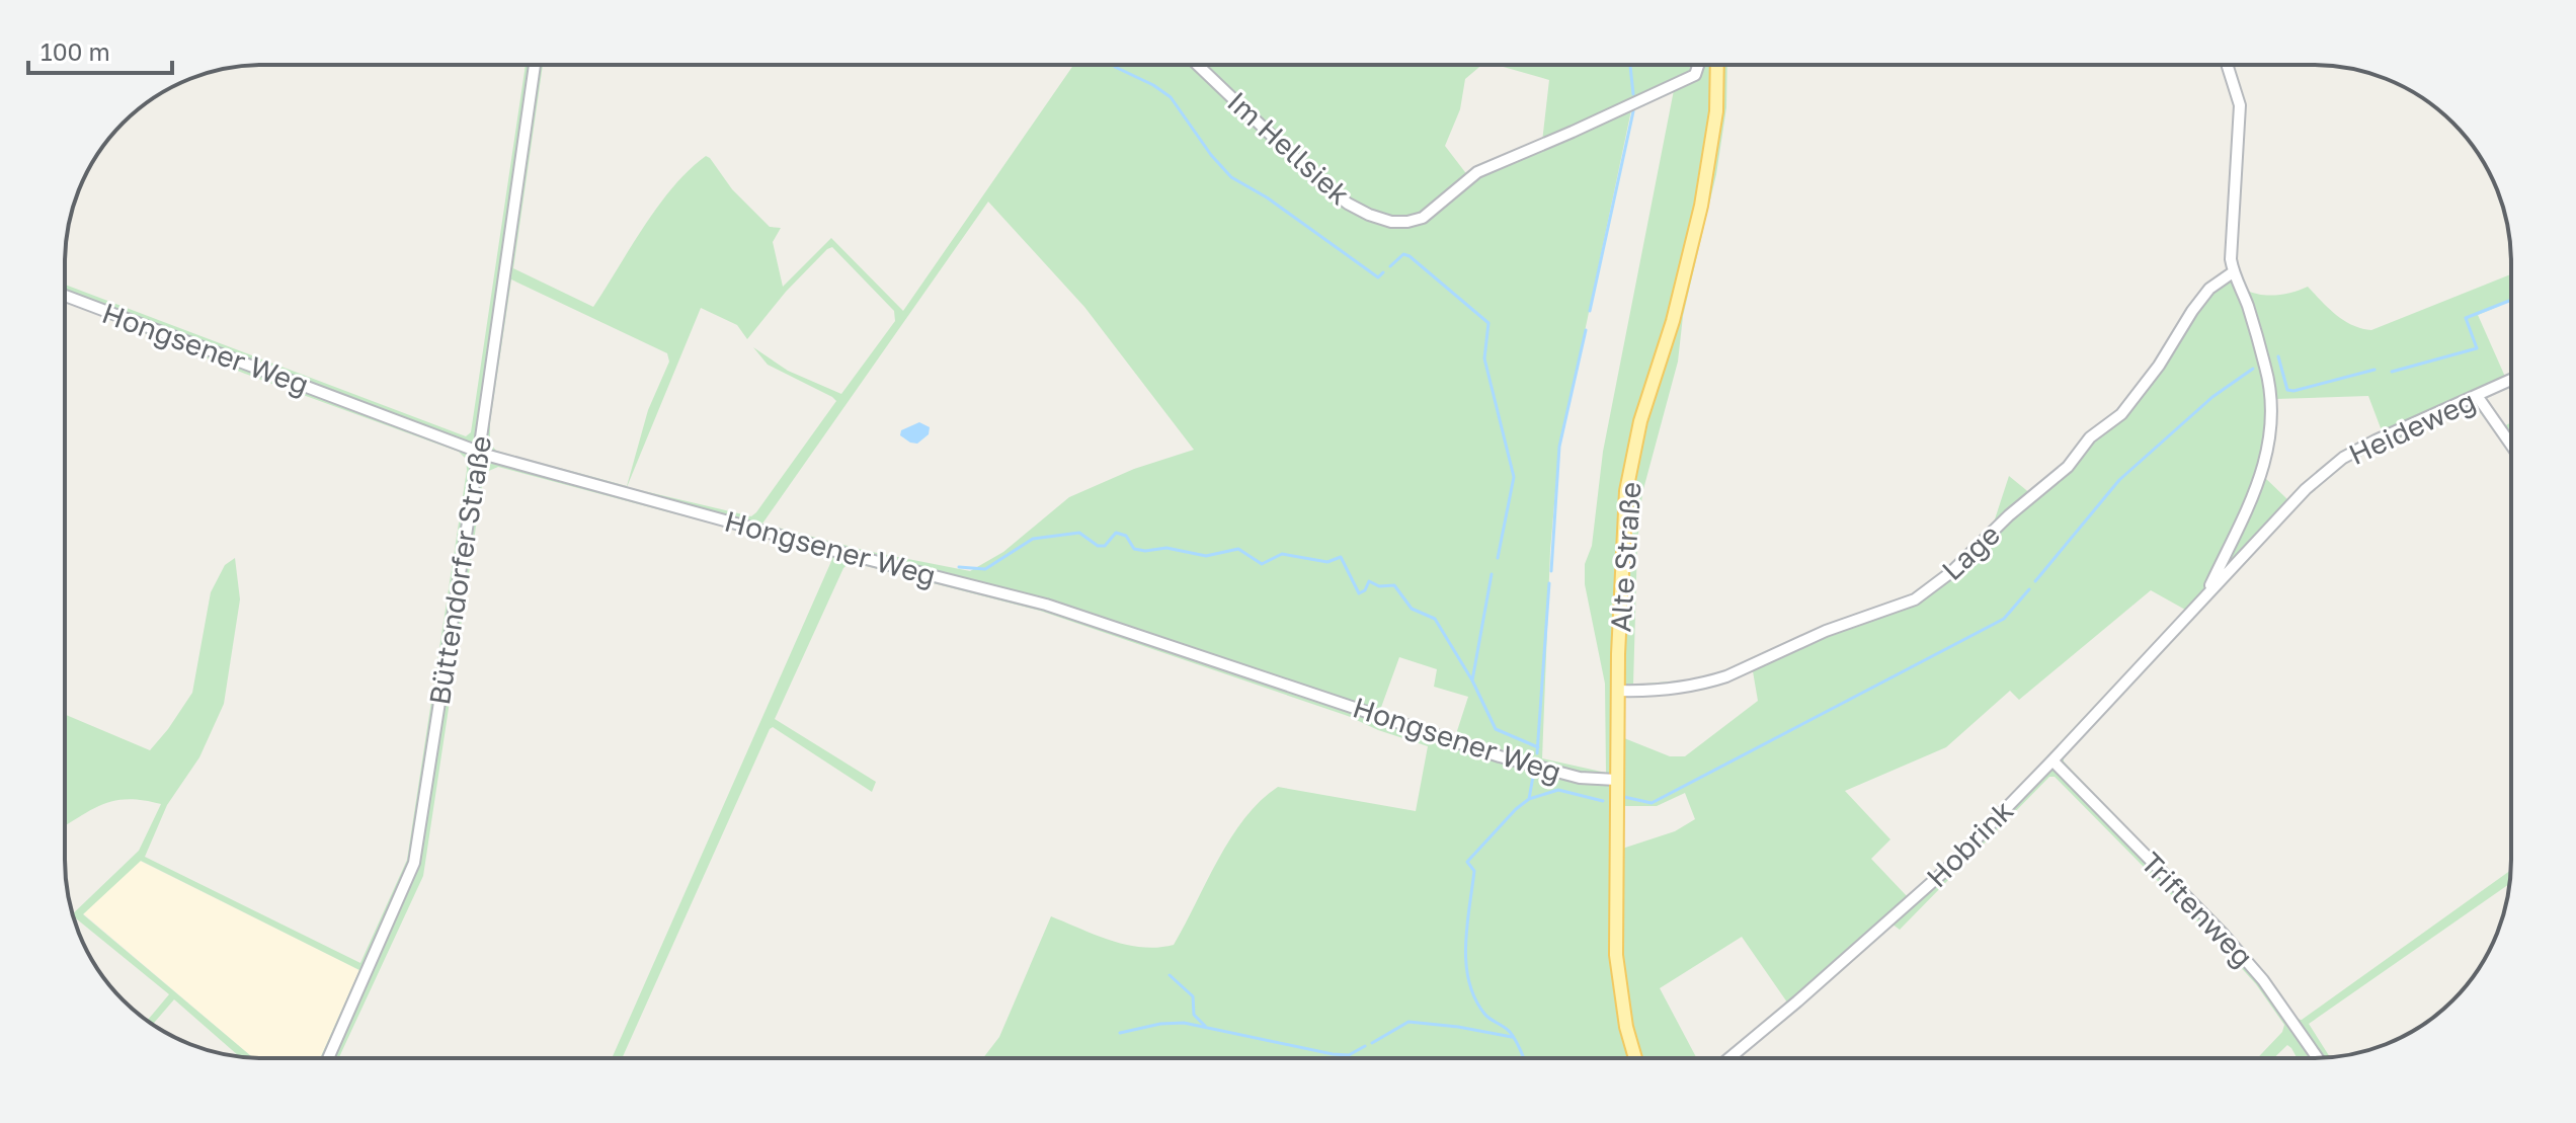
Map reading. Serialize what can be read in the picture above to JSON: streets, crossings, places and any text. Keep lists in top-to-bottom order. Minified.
{"streets":{"main road":["Alte Straße"],"street":["Im Hellsiek","Hongsener Weg","Heideweg","Lage","Büttendorfer Straße","Hobrink","Triftenweg"]},"crossings":[["Hongsener Weg","Alte Straße"],["Hongsener Weg","Büttendorfer Straße"],["Heideweg","Hobrink"],["Lage","Alte Straße"],["Hobrink","Triftenweg"]],"scale_bar":"100 m"}
